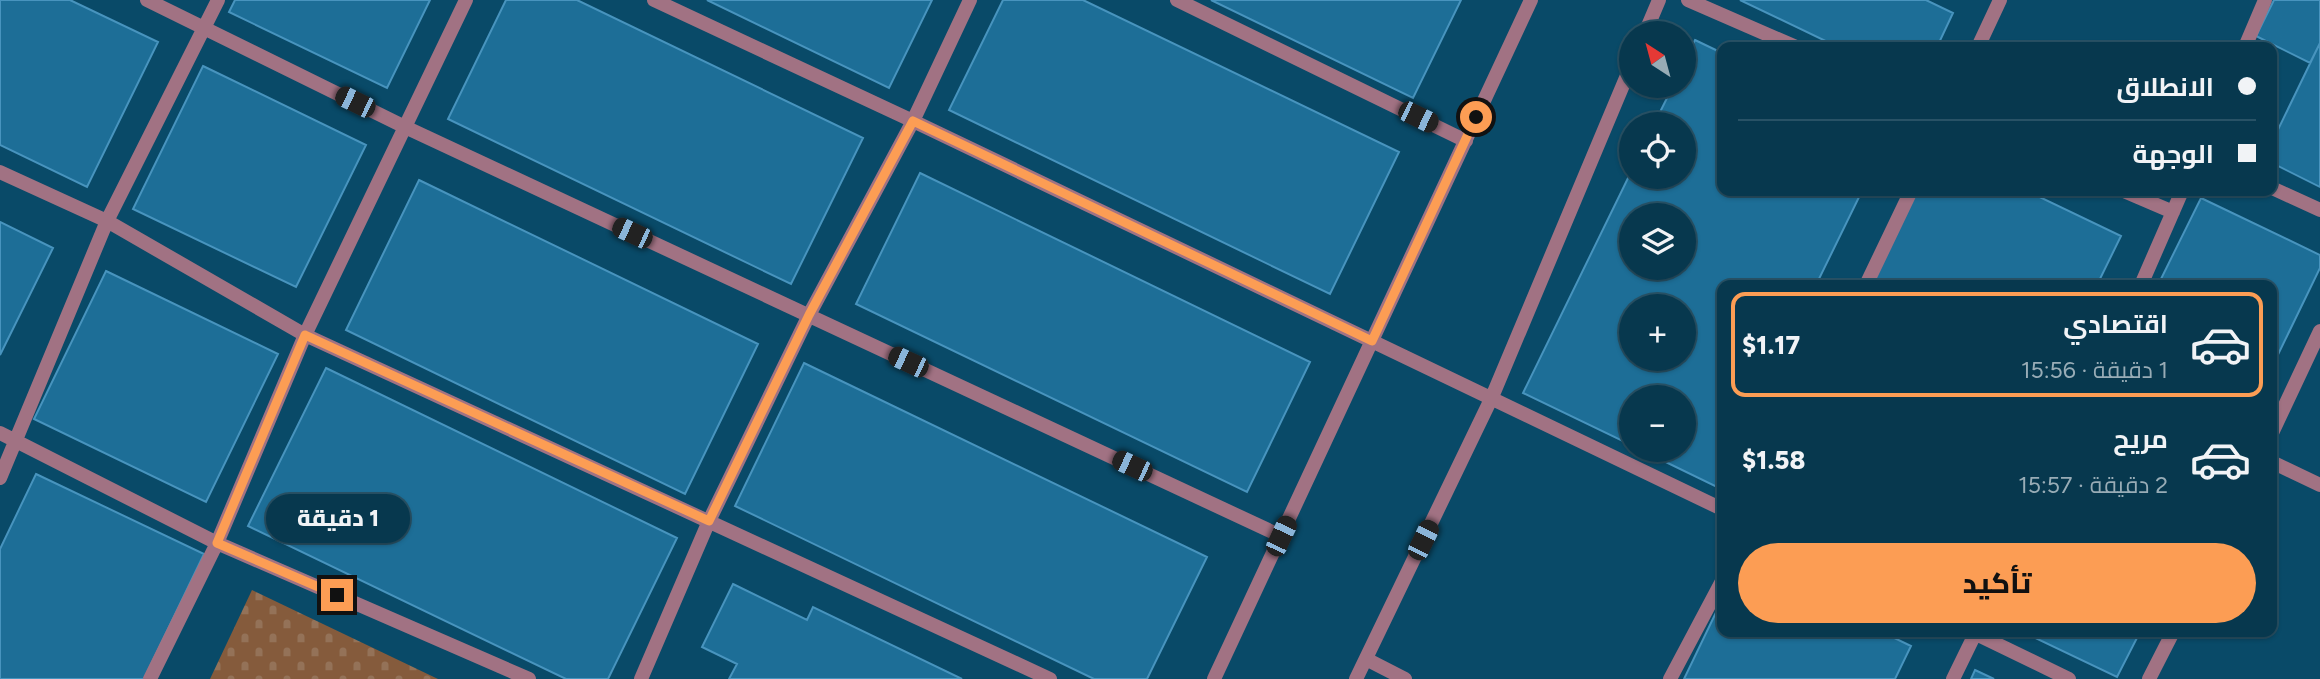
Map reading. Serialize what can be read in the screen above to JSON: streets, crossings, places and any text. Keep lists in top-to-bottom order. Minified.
{"north":"top left","page":{"map_buttons":["+","−"],"banner":["الانطلاق","الوجهة"],"list":[{"name":"اقتصادي","note":"1 دقيقة · 15:56","value":"$1.17"},{"name":"مريح","note":"2 دقيقة · 15:57","value":"$1.58"}],"bubble":"1 دقيقة","buttons":"تأكيد"}}
